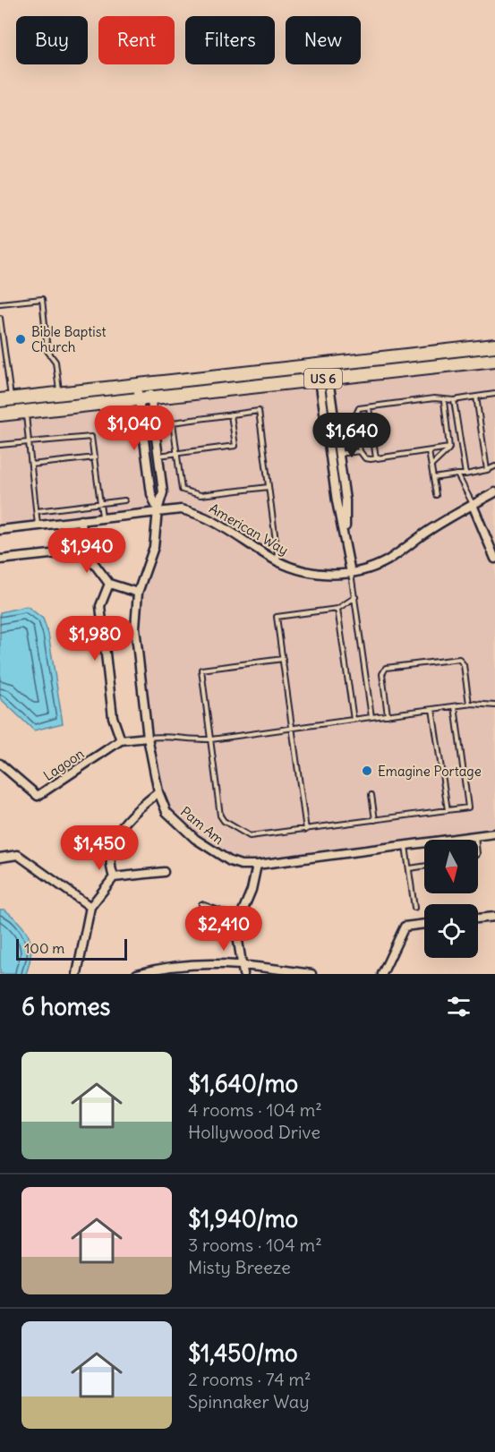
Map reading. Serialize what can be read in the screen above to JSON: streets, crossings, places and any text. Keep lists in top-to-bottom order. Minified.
{"streets":{"main road":["US 6"],"street":["American Way","Lagoon","Pam Am"]},"crossings":[["US 6","Pam Am"],["American Way","Pam Am"],["Lagoon","Pam Am"]],"places":["Bible Baptist Church","Emagine Portage"],"scale_bar":"100 m","north":"bottom","page":{"chip":["Buy","Rent","Filters","New"],"price":["$1,040","$1,640","$1,940","$1,980","$1,450","$2,410"],"scale":"100 m","heading":"6 homes","list":[{"name":"$1,640/mo","note":"4 rooms · 104 m² · Hollywood Drive"},{"name":"$1,940/mo","note":"3 rooms · 104 m² · Misty Breeze"},{"name":"$1,450/mo","note":"2 rooms · 74 m² · Spinnaker Way"}]}}
